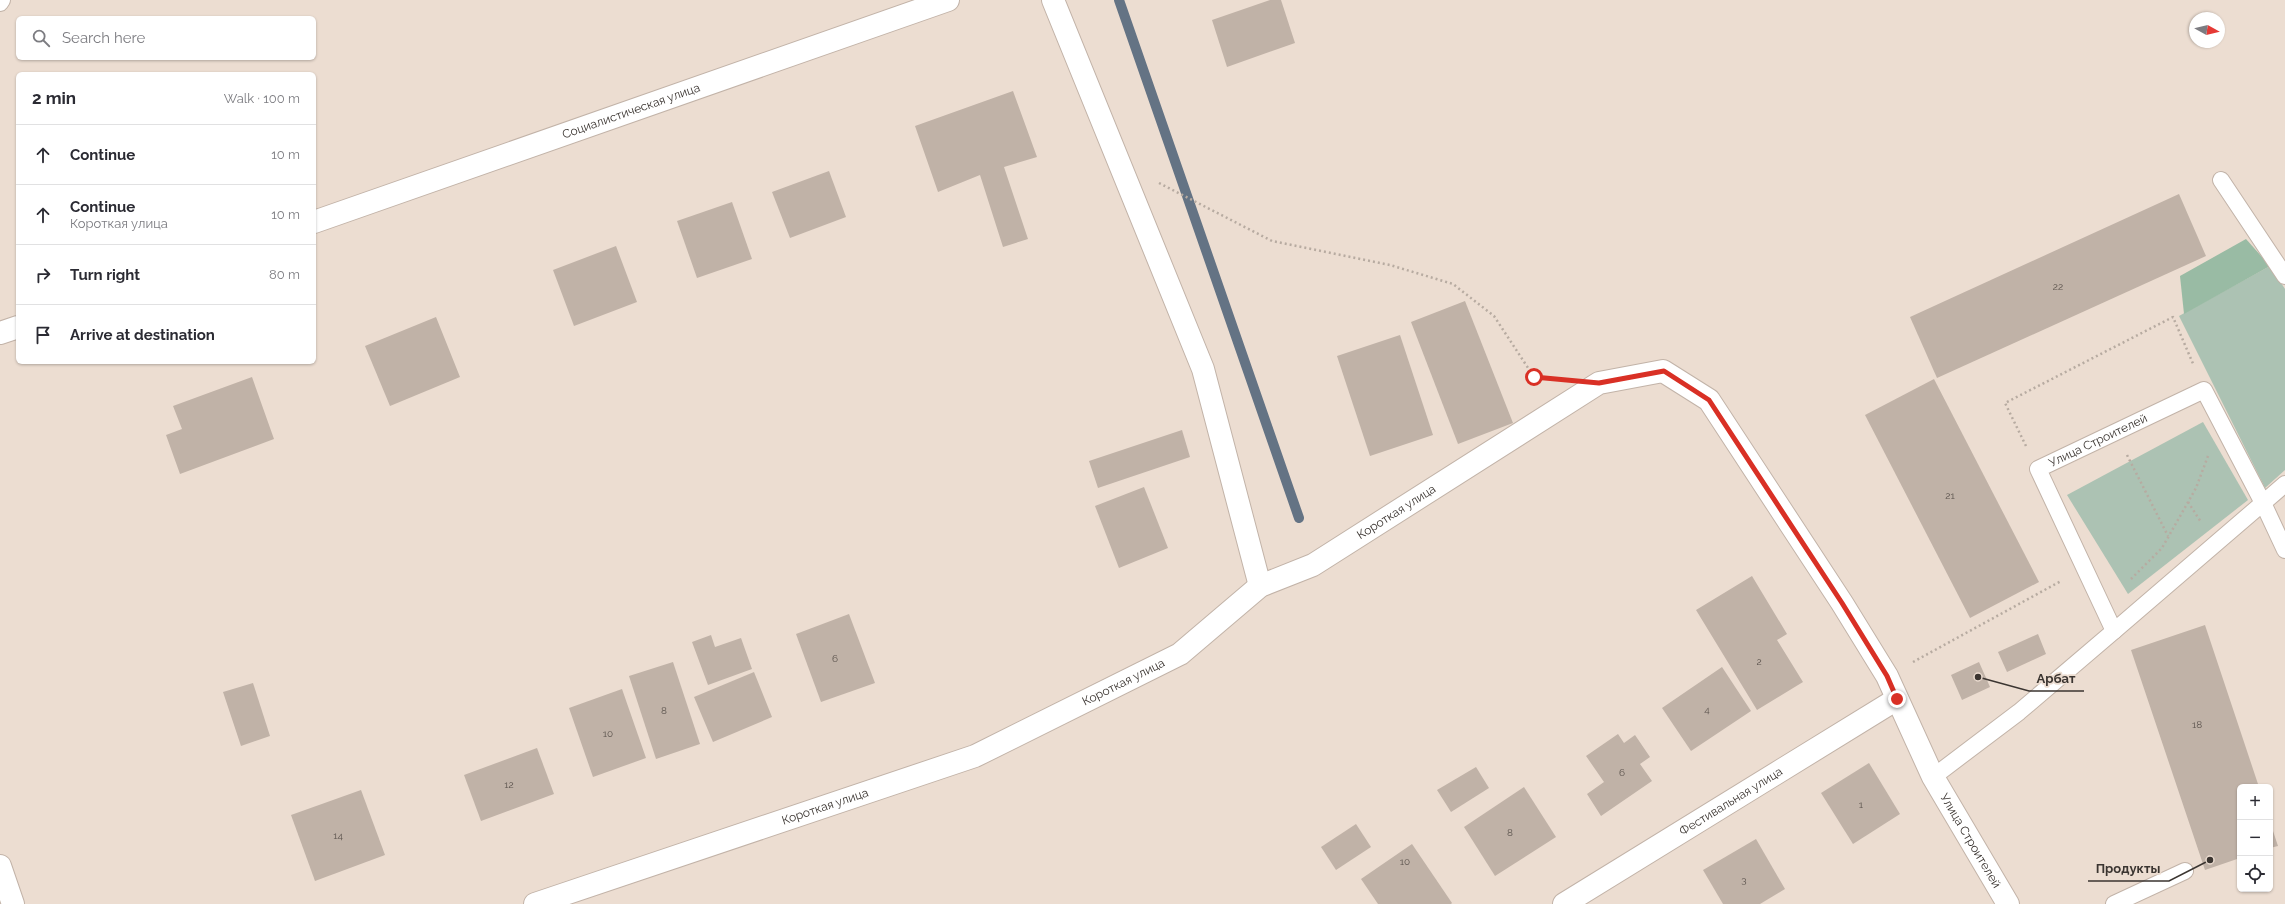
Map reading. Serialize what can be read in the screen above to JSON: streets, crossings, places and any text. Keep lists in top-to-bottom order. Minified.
{"streets":{"street":["Социалистическая улица","Улица Строителей","Короткая улица","Фестивальная улица"]},"crossings":[["Улица Строителей","Короткая улица"],["Улица Строителей","Фестивальная улица"]],"places":["Арбат","Продукты"],"house_numbers":["22","21","6","2","4","8","18","10","6","12","1","8","14","10","3"],"north":"right","page":{"search":"Search here","heading":["2 min","Walk · 100 m"],"list":[["Continue","10 m"],["Continue","Короткая улица","10 m"],["Turn right","80 m"],"Arrive at destination"],"map_buttons":["+","−"]}}
